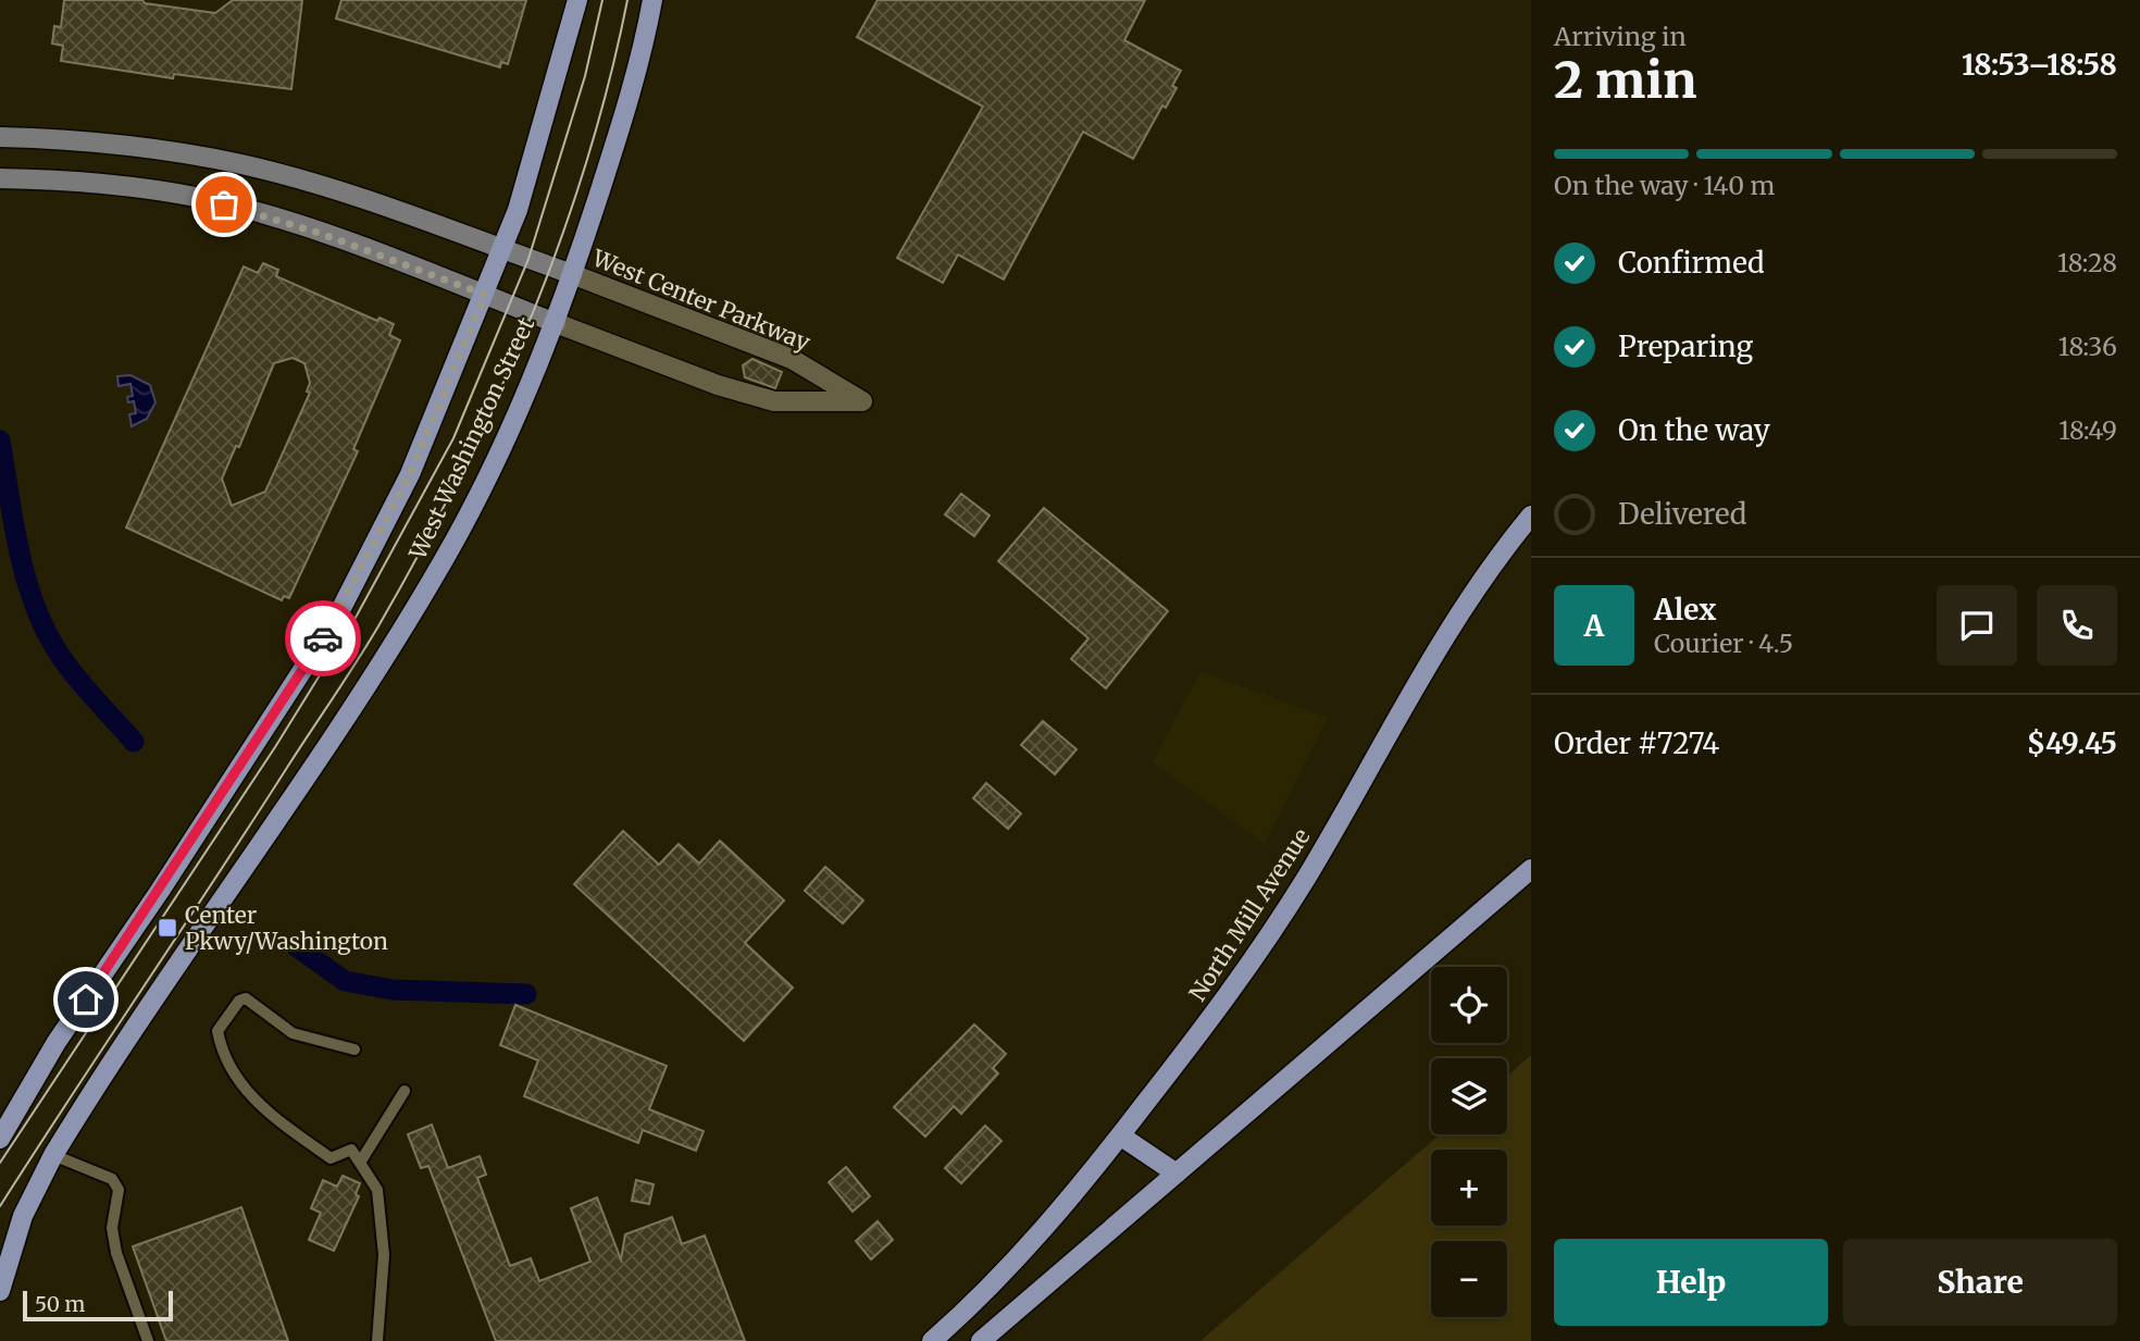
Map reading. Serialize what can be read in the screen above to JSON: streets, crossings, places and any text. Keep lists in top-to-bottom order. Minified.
{"streets":{"main road":["West Washington Street","North Mill Avenue"],"street":["West Center Parkway"]},"crossings":[["West Center Parkway","West Washington Street"]],"places":{"transit":["Center Pkwy/Washington"]},"scale_bar":"50 m","page":{"heading":["2 min","Arriving in","18:53–18:58"],"panel":["Alex","Courier · 4.5","Order #7274","$49.45"],"bar":"On the way · 140 m","list":[["Confirmed","18:28"],["Preparing","18:36"],["On the way","18:49"],"Delivered"],"round":"A","map_buttons":["+","−"],"buttons":["Help","Share"],"scale":"50 m"}}
